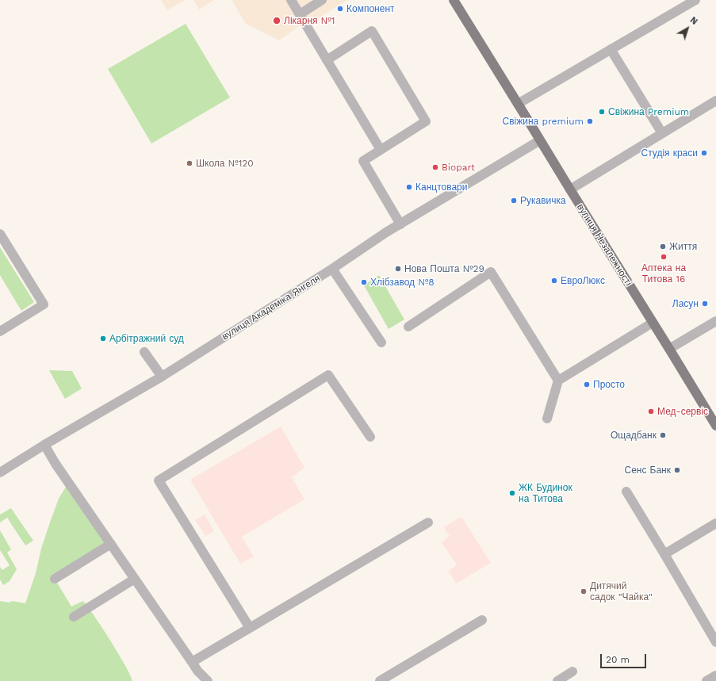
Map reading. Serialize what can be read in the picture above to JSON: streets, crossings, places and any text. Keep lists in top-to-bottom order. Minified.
{"streets":{"main road":["вулиця Незалежності"],"street":["вулиця Академіка Янгеля"]},"crossings":[["вулиця Незалежності","вулиця Академіка Янгеля"]],"places":["Компонент","Лікарня №1","Свіжина Premium","Свіжина premium","Студія краси","Школа №120","Biopart","Канцтовари","Рукавичка","Життя","Аптека на Титова 16","Нова Пошта №29","ЕвроЛюкс","Хлібзавод №8","Ласун","Арбітражний суд","Просто","Мед-сервіс","Ощадбанк","Сенс Банк","ЖК Будинок на Титова","Дитячий садок \"Чайка\""],"scale_bar":"20 m","north":"top right"}
